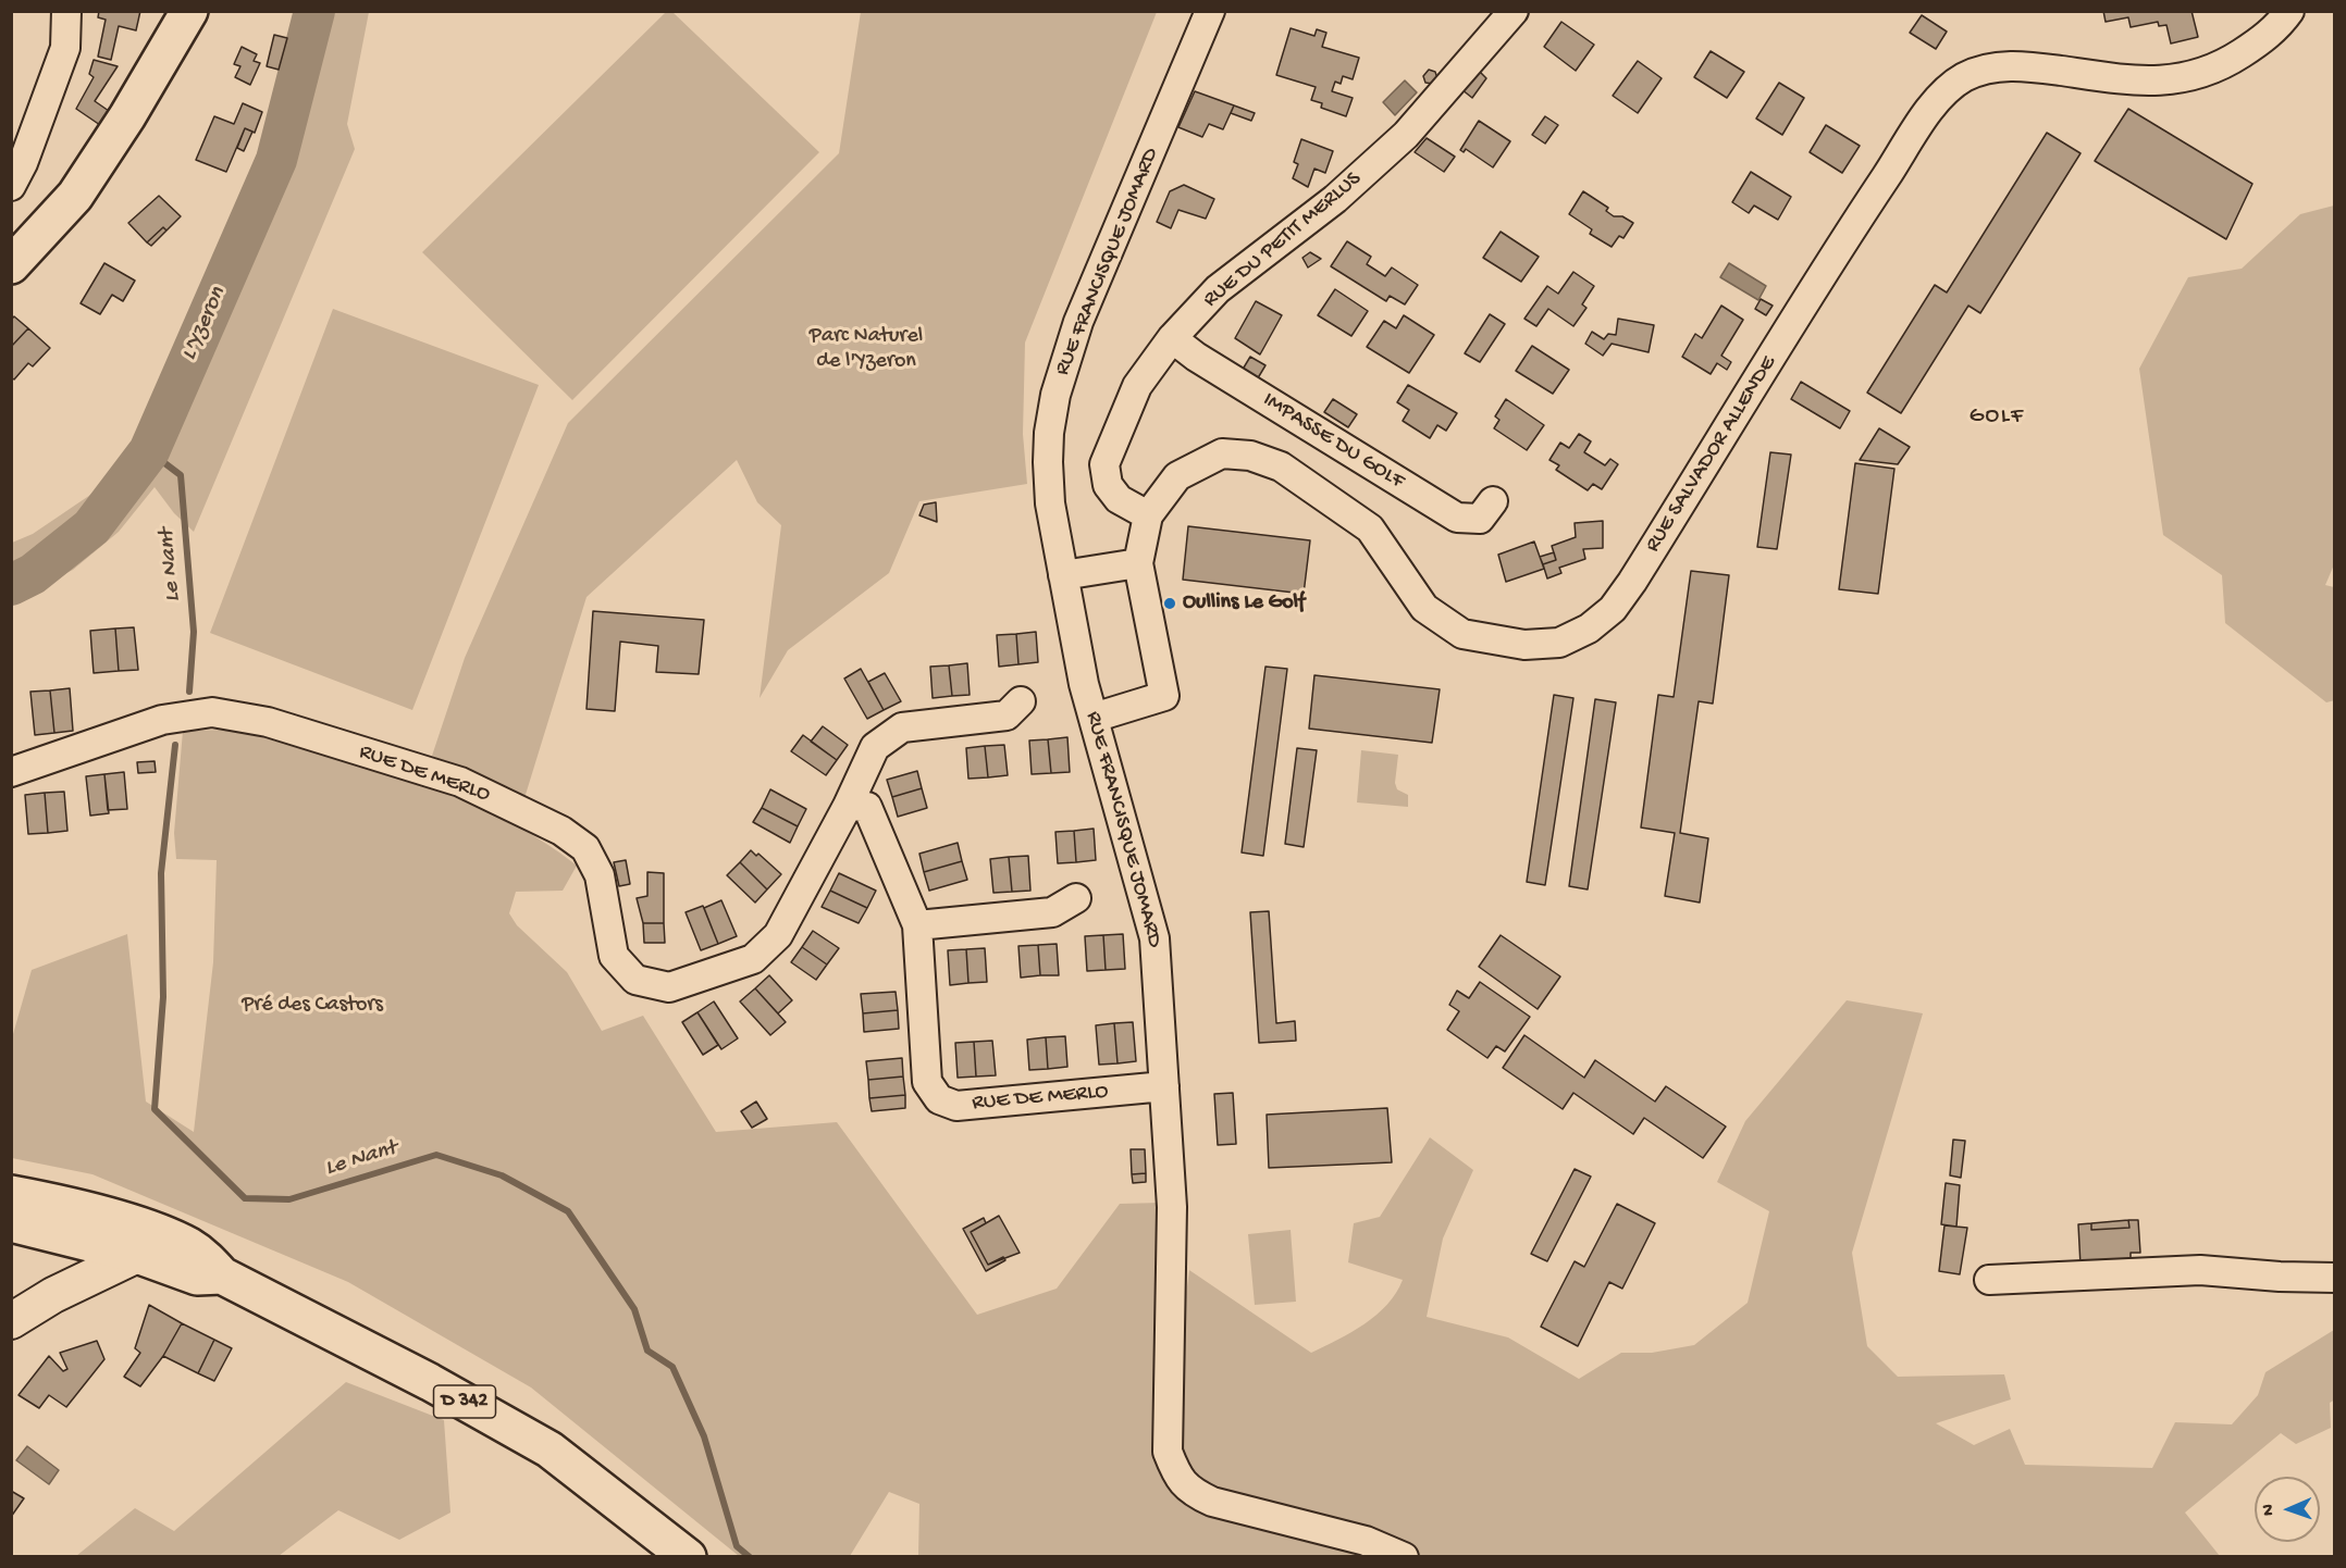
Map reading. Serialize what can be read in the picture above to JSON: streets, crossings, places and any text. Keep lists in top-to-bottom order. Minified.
{"streets":{"main road":["D 342"],"street":["RUE DU PETIT MERLUS","RUE FRANCISQUE JOMARD","IMPASSE DU GOLF","RUE SALVADOR ALLENDE","RUE DE MERLO"]},"crossings":[["RUE DU PETIT MERLUS","IMPASSE DU GOLF"],["RUE DU PETIT MERLUS","RUE SALVADOR ALLENDE"],["RUE FRANCISQUE JOMARD","RUE SALVADOR ALLENDE"],["RUE FRANCISQUE JOMARD","RUE DE MERLO"]],"districts":["GOLF"],"water":["L'Yzeron","Le Nant"],"parks":["Parc Naturel de l'Yzeron","Pré des Castors"],"places":["Oullins Le Golf"],"north":"left"}
